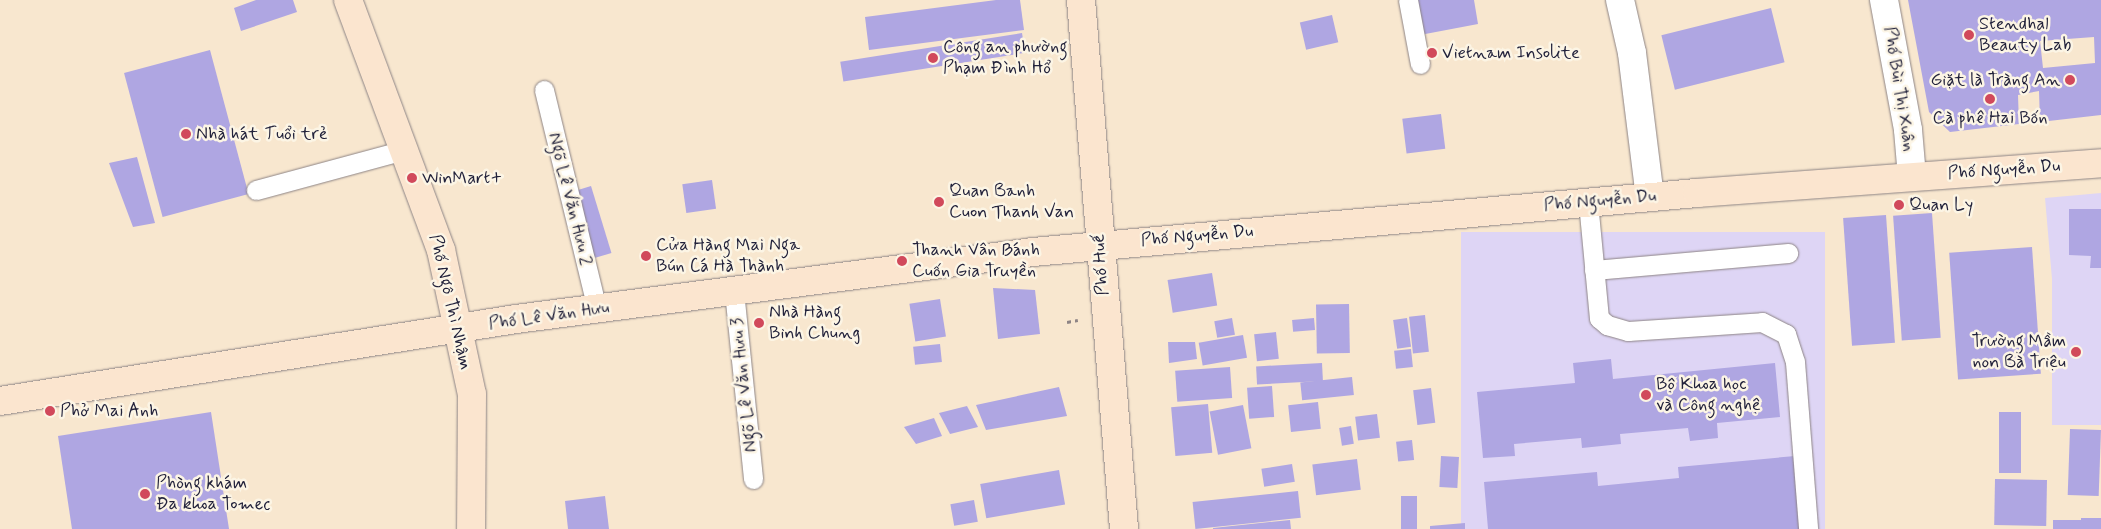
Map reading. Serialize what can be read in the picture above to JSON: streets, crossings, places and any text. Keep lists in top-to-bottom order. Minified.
{"streets":{"street":["Phố Bùi Thị Xuân","Phố Nguyễn Du","Phố Huế","Phố Ngô Thì Nhậm","Phố Lê Văn Hưu"],"lane":["Ngõ Lê Văn Hưu 2","Ngõ Lê Văn Hưu 3"]},"crossings":[["Phố Bùi Thị Xuân","Phố Nguyễn Du"],["Phố Nguyễn Du","Phố Huế"],["Phố Nguyễn Du","Phố Lê Văn Hưu"],["Ngõ Lê Văn Hưu 2","Phố Lê Văn Hưu"],["Phố Huế","Phố Lê Văn Hưu"],["Phố Ngô Thì Nhậm","Phố Lê Văn Hưu"],["Phố Lê Văn Hưu","Ngõ Lê Văn Hưu 3"]],"places":["Stendhal Beauty Lab","Vietnam Insolite","Công an phường Phạm Đình Hổ","Giặt là Tràng An","Cà phê Hai Bốn","Nhà hát Tuổi trẻ","WinMart+","Quan Banh Cuon Thanh Van","Quan Ly","Cửa Hàng Mai Nga Bún Cá Hà Thành","Thanh Vân Bánh Cuốn Gia Truyền","Nhà Hàng Binh Chung","Trường Mầm non Bà Triệu","Bộ Khoa học và Công nghệ","Phở Mai Anh","Phòng khám Đa khoa Tomec"]}
